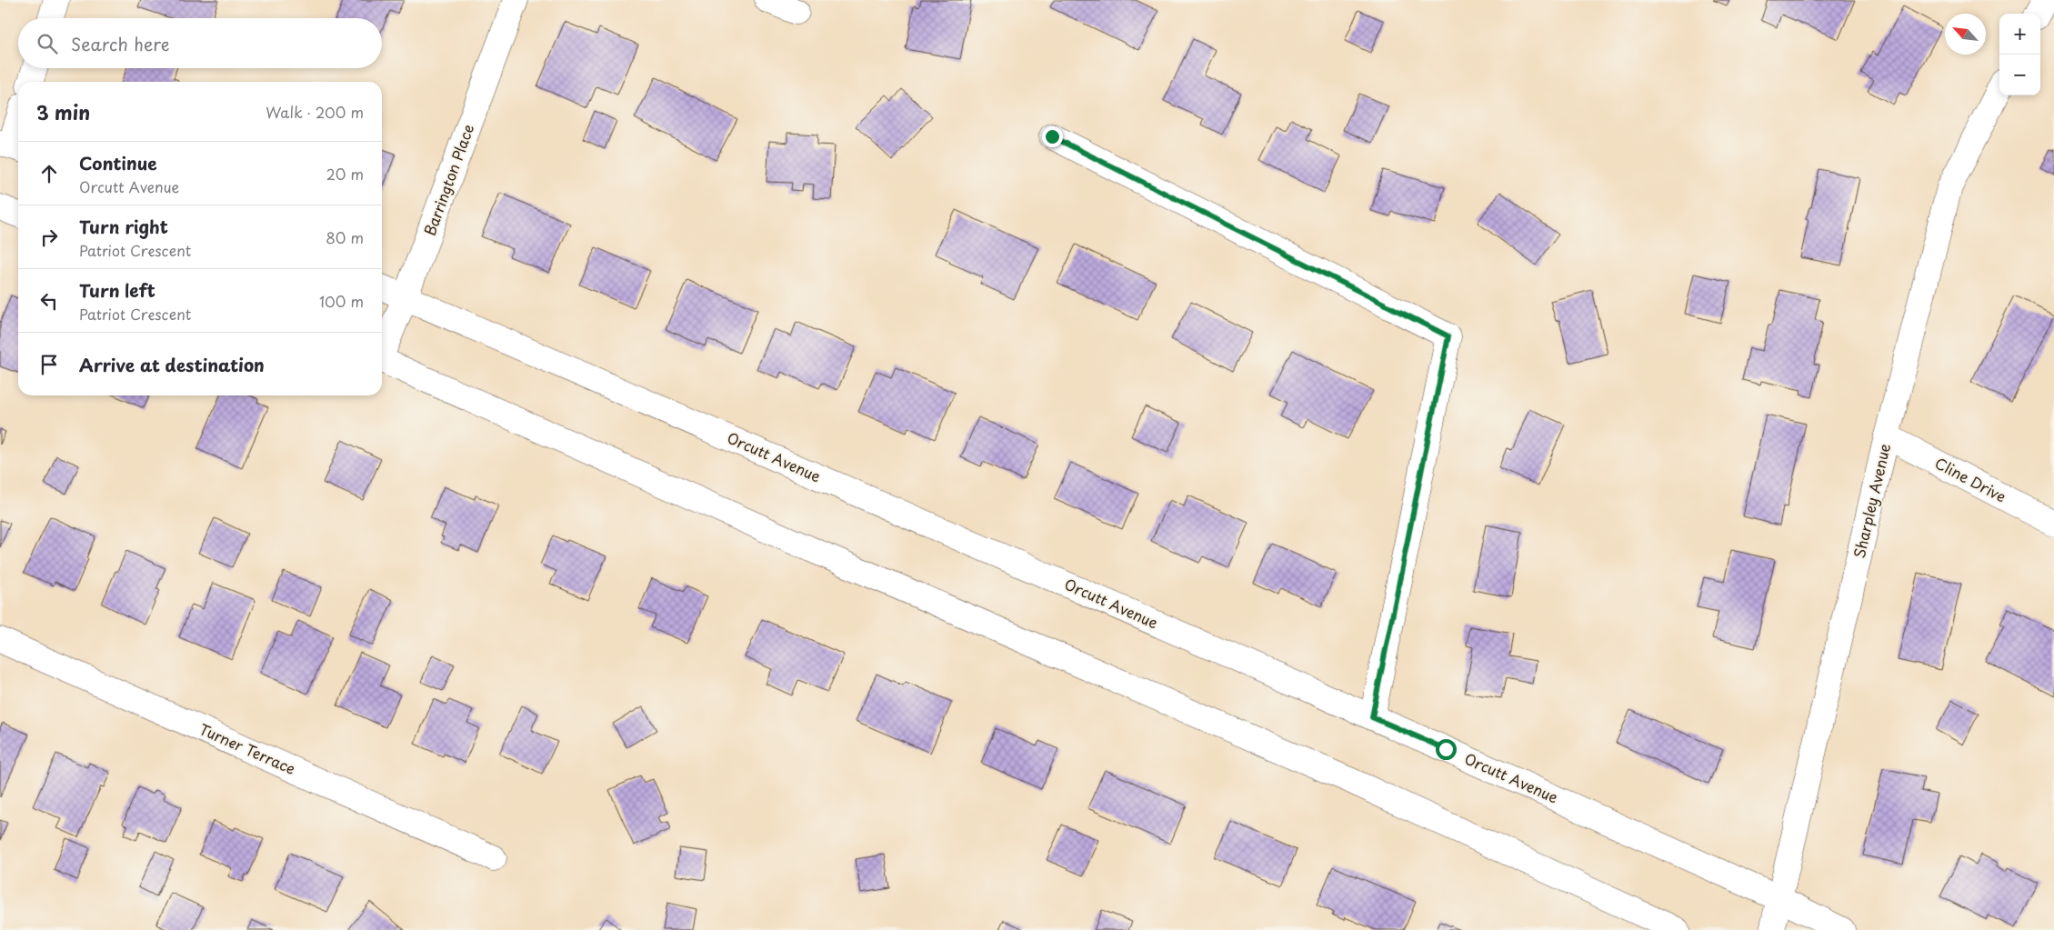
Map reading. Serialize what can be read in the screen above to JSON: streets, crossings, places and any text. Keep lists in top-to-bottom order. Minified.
{"streets":{"main road":["Barrington Place","Orcutt Avenue","Cline Drive","Sharpley Avenue","Turner Terrace"]},"crossings":[["Barrington Place","Orcutt Avenue"],["Orcutt Avenue","Sharpley Avenue"],["Cline Drive","Sharpley Avenue"]],"north":"top left","page":{"map_buttons":["+","−"],"search":"Search here","heading":["3 min","Walk · 200 m"],"list":[["Continue","Orcutt Avenue","20 m"],["Turn right","Patriot Crescent","80 m"],["Turn left","Patriot Crescent","100 m"],"Arrive at destination"]}}
